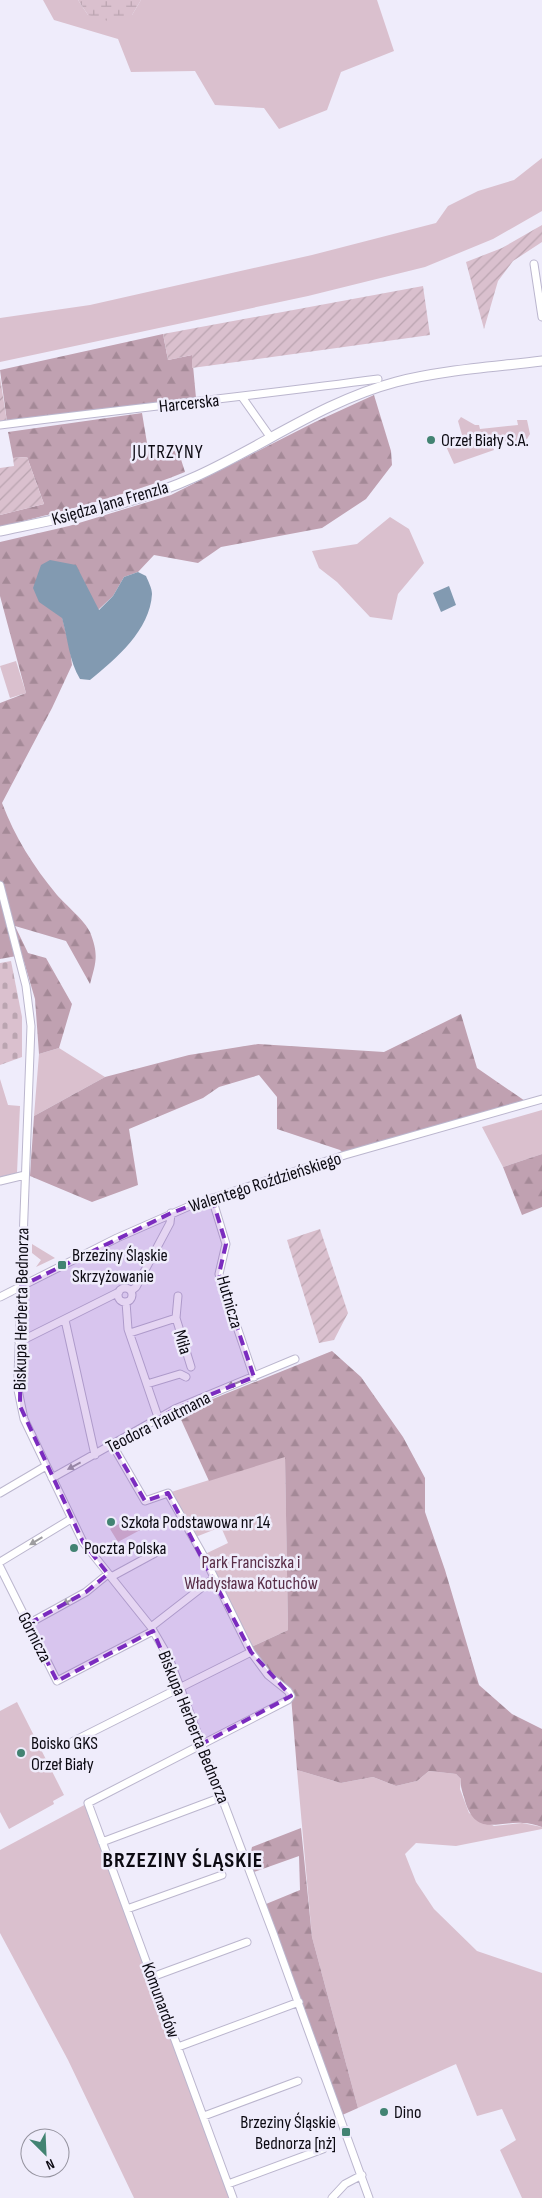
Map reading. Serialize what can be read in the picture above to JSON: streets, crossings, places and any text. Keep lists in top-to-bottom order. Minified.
{"streets":{"main road":["Księdza Jana Frenzla"],"street":["Harcerska","Walentego Roździeńskiego","Hutnicza","Biskupa Herberta Bednorza","Miła","Teodora Trautmana","Górnicza","Komunardów"]},"crossings":[["Walentego Roździeńskiego","Hutnicza"],["Walentego Roździeńskiego","Biskupa Herberta Bednorza"],["Hutnicza","Teodora Trautmana"],["Biskupa Herberta Bednorza","Teodora Trautmana"],["Biskupa Herberta Bednorza","Górnicza"],["Biskupa Herberta Bednorza","Komunardów"]],"one_way":["Teodora Trautmana"],"districts":["JUTRZYNY","BRZEZINY ŚLĄSKIE"],"parks":["Park Franciszka i Władysława Kotuchów"],"places":{"other":["Orzeł Biały S.A.","Szkoła Podstawowa nr 14","Poczta Polska","Boisko GKS Orzeł Biały","Dino"],"transit":["Brzeziny Śląskie Skrzyżowanie","Brzeziny Śląskie Bednorza [nż]"]},"north":"bottom right"}
